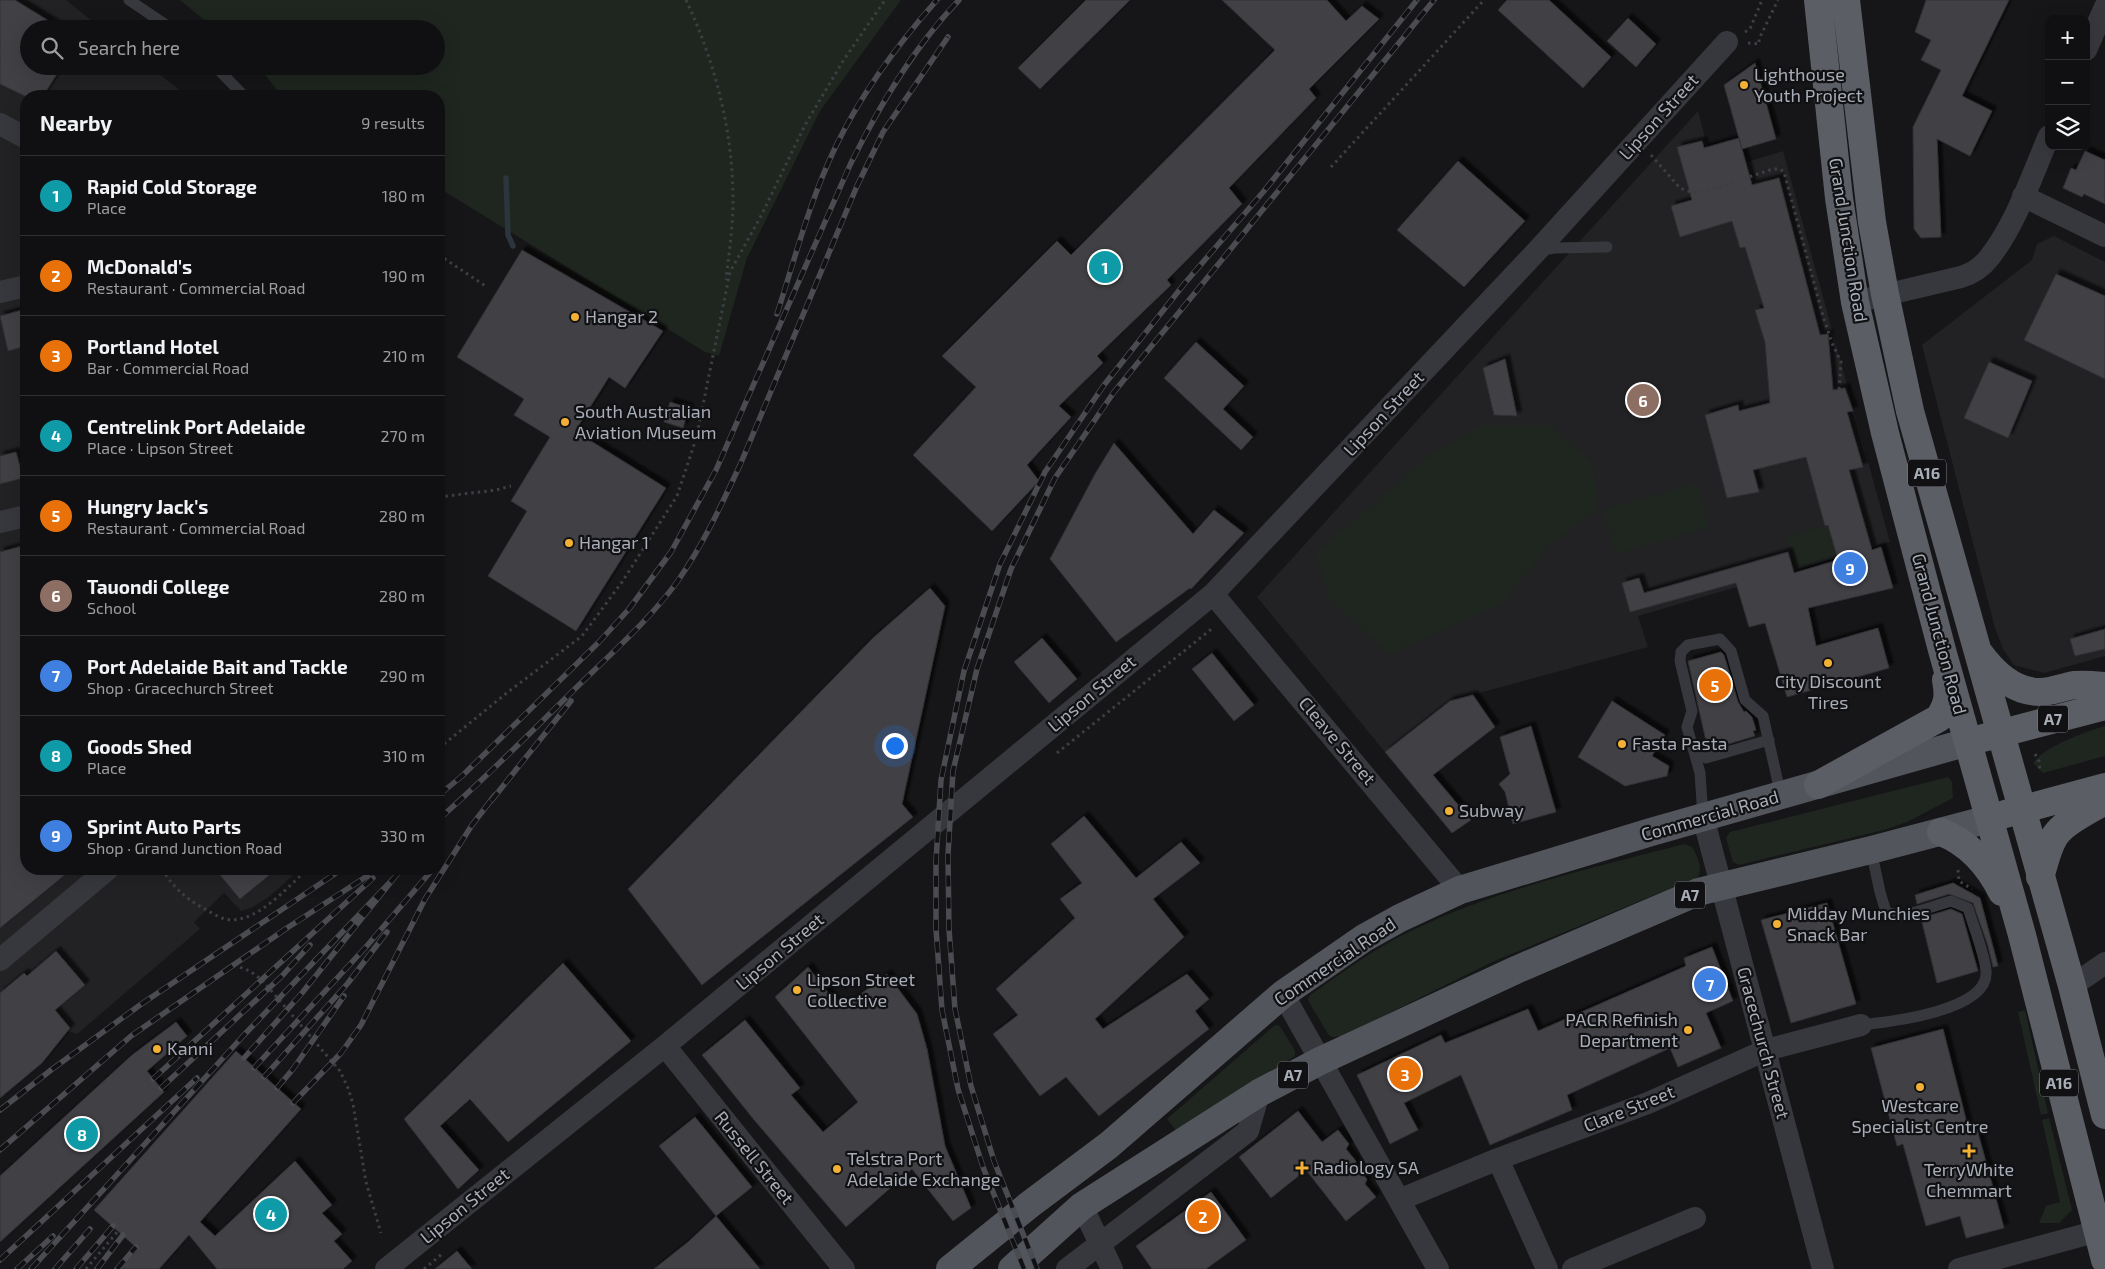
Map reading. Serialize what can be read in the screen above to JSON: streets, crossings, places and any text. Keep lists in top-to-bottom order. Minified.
{"streets":{"highway":["Grand Junction Road","A16","A7"],"main road":["Commercial Road"],"street":["Lipson Street","Cleave Street","Gracechurch Street","Clare Street","Russell Street"]},"crossings":[["Lipson Street","Cleave Street"],["Lipson Street","Russell Street"],["Grand Junction Road","A7"],["Grand Junction Road","Commercial Road"],["A7","Commercial Road"],["A7","Gracechurch Street"],["Cleave Street","Commercial Road"],["Commercial Road","Gracechurch Street"],["Gracechurch Street","Clare Street"]],"places":{"other":["Lighthouse Youth Project","Hangar 2","South Australian Aviation Museum","Hangar 1","City Discount Tires","Fasta Pasta","Subway","Midday Munchies Snack Bar","Lipson Street Collective","PACR Refinish Department","Kanni","Westcare Specialist Centre","Telstra Port Adelaide Exchange"],"health":["TerryWhite Chemmart","Radiology SA"]},"page":{"map_buttons":["+","−"],"search":"Search here","heading":["Nearby","9 results"],"list":[{"mark":"1","name":"Rapid Cold Storage","note":"Place","value":"180 m"},{"mark":"2","name":"McDonald's","note":"Restaurant · Commercial Road","value":"190 m"},{"mark":"3","name":"Portland Hotel","note":"Bar · Commercial Road","value":"210 m"},{"mark":"4","name":"Centrelink Port Adelaide","note":"Place · Lipson Street","value":"270 m"},{"mark":"5","name":"Hungry Jack's","note":"Restaurant · Commercial Road","value":"280 m"},{"mark":"6","name":"Tauondi College","note":"School","value":"280 m"},{"mark":"7","name":"Port Adelaide Bait and Tackle","note":"Shop · Gracechurch Street","value":"290 m"},{"mark":"8","name":"Goods Shed","note":"Place","value":"310 m"},{"mark":"9","name":"Sprint Auto Parts","note":"Shop · Grand Junction Road","value":"330 m"}],"pins":["1","6","9","5","7","3","8","4","2"]}}
